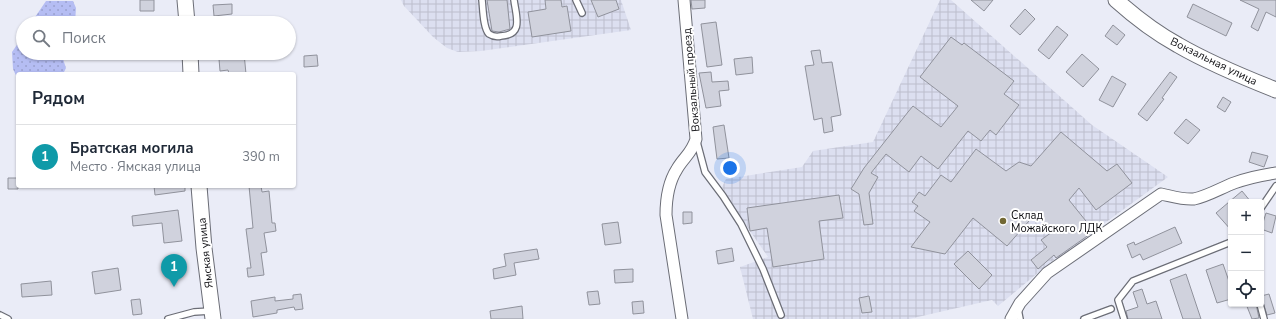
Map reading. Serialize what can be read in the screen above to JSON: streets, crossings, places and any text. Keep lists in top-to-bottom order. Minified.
{"streets":{"main road":["Вокзальная улица","Ямская улица"],"street":["Вокзальный проезд"]},"places":["Склад Можайского ЛДК"],"page":{"search":"Поиск","heading":"Рядом","list":[{"mark":"1","name":"Братская могила","note":"Место · Ямская улица","value":"390 m"}],"map_buttons":["+","−"],"pins":"1"}}
